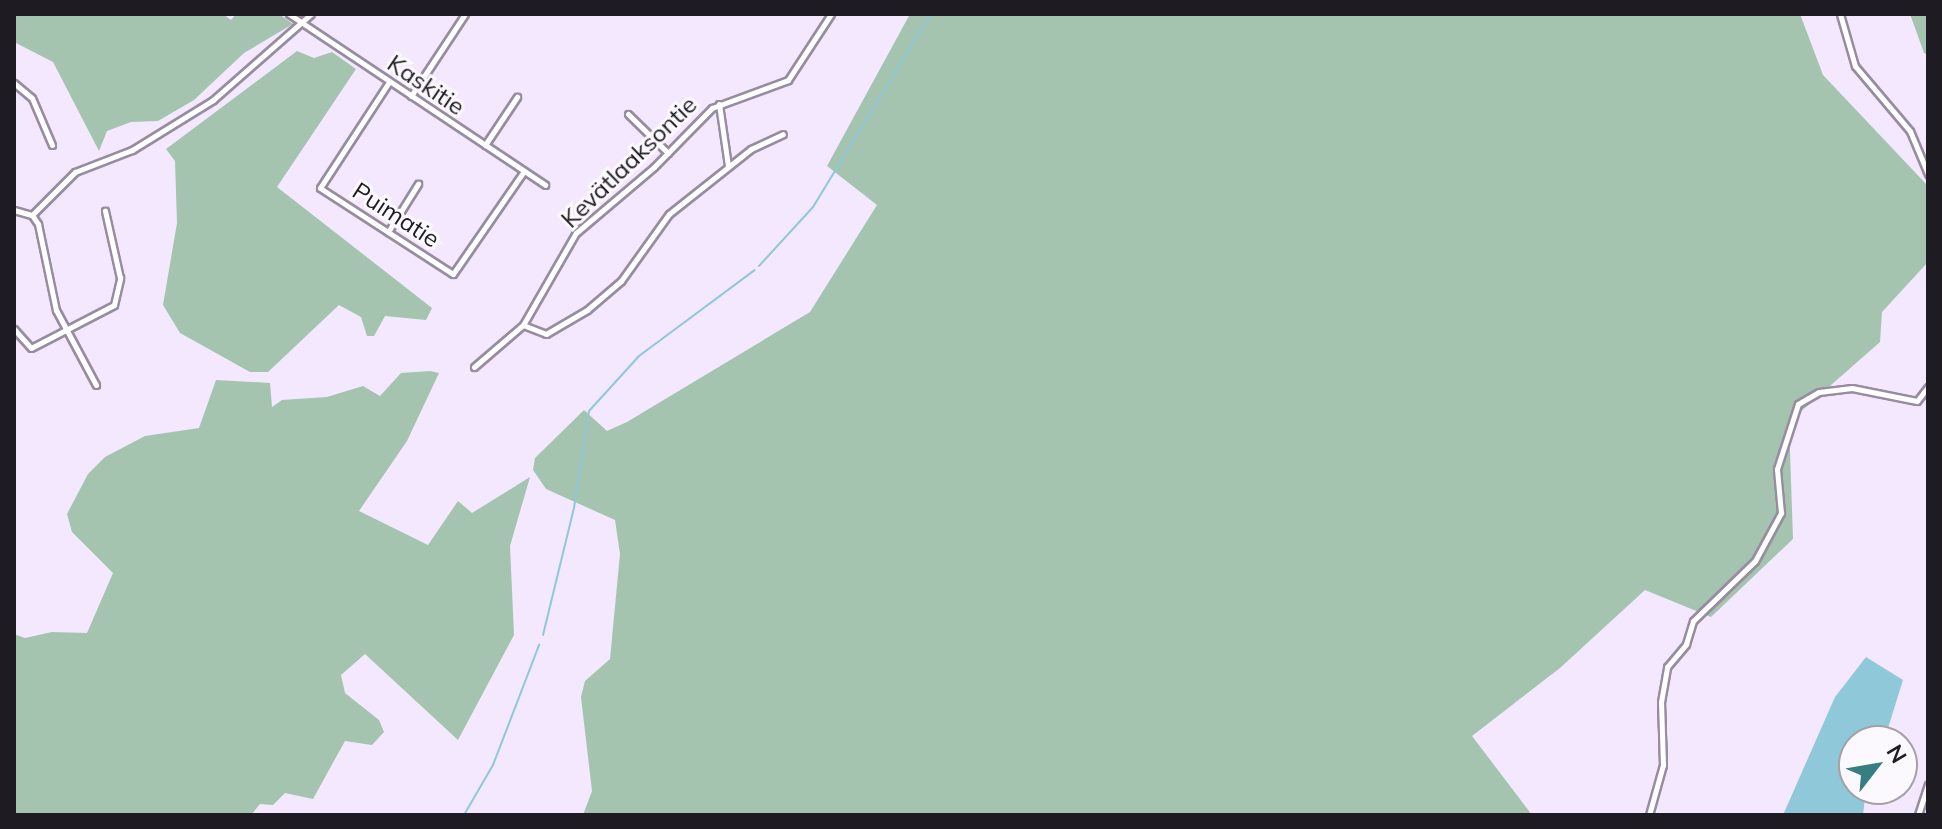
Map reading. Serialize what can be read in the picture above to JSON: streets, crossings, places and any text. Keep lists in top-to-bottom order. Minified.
{"streets":{"street":["Kaskitie","Kevätlaaksontie","Puimatie"]},"crossings":[["Kaskitie","Puimatie"]],"north":"top right"}
